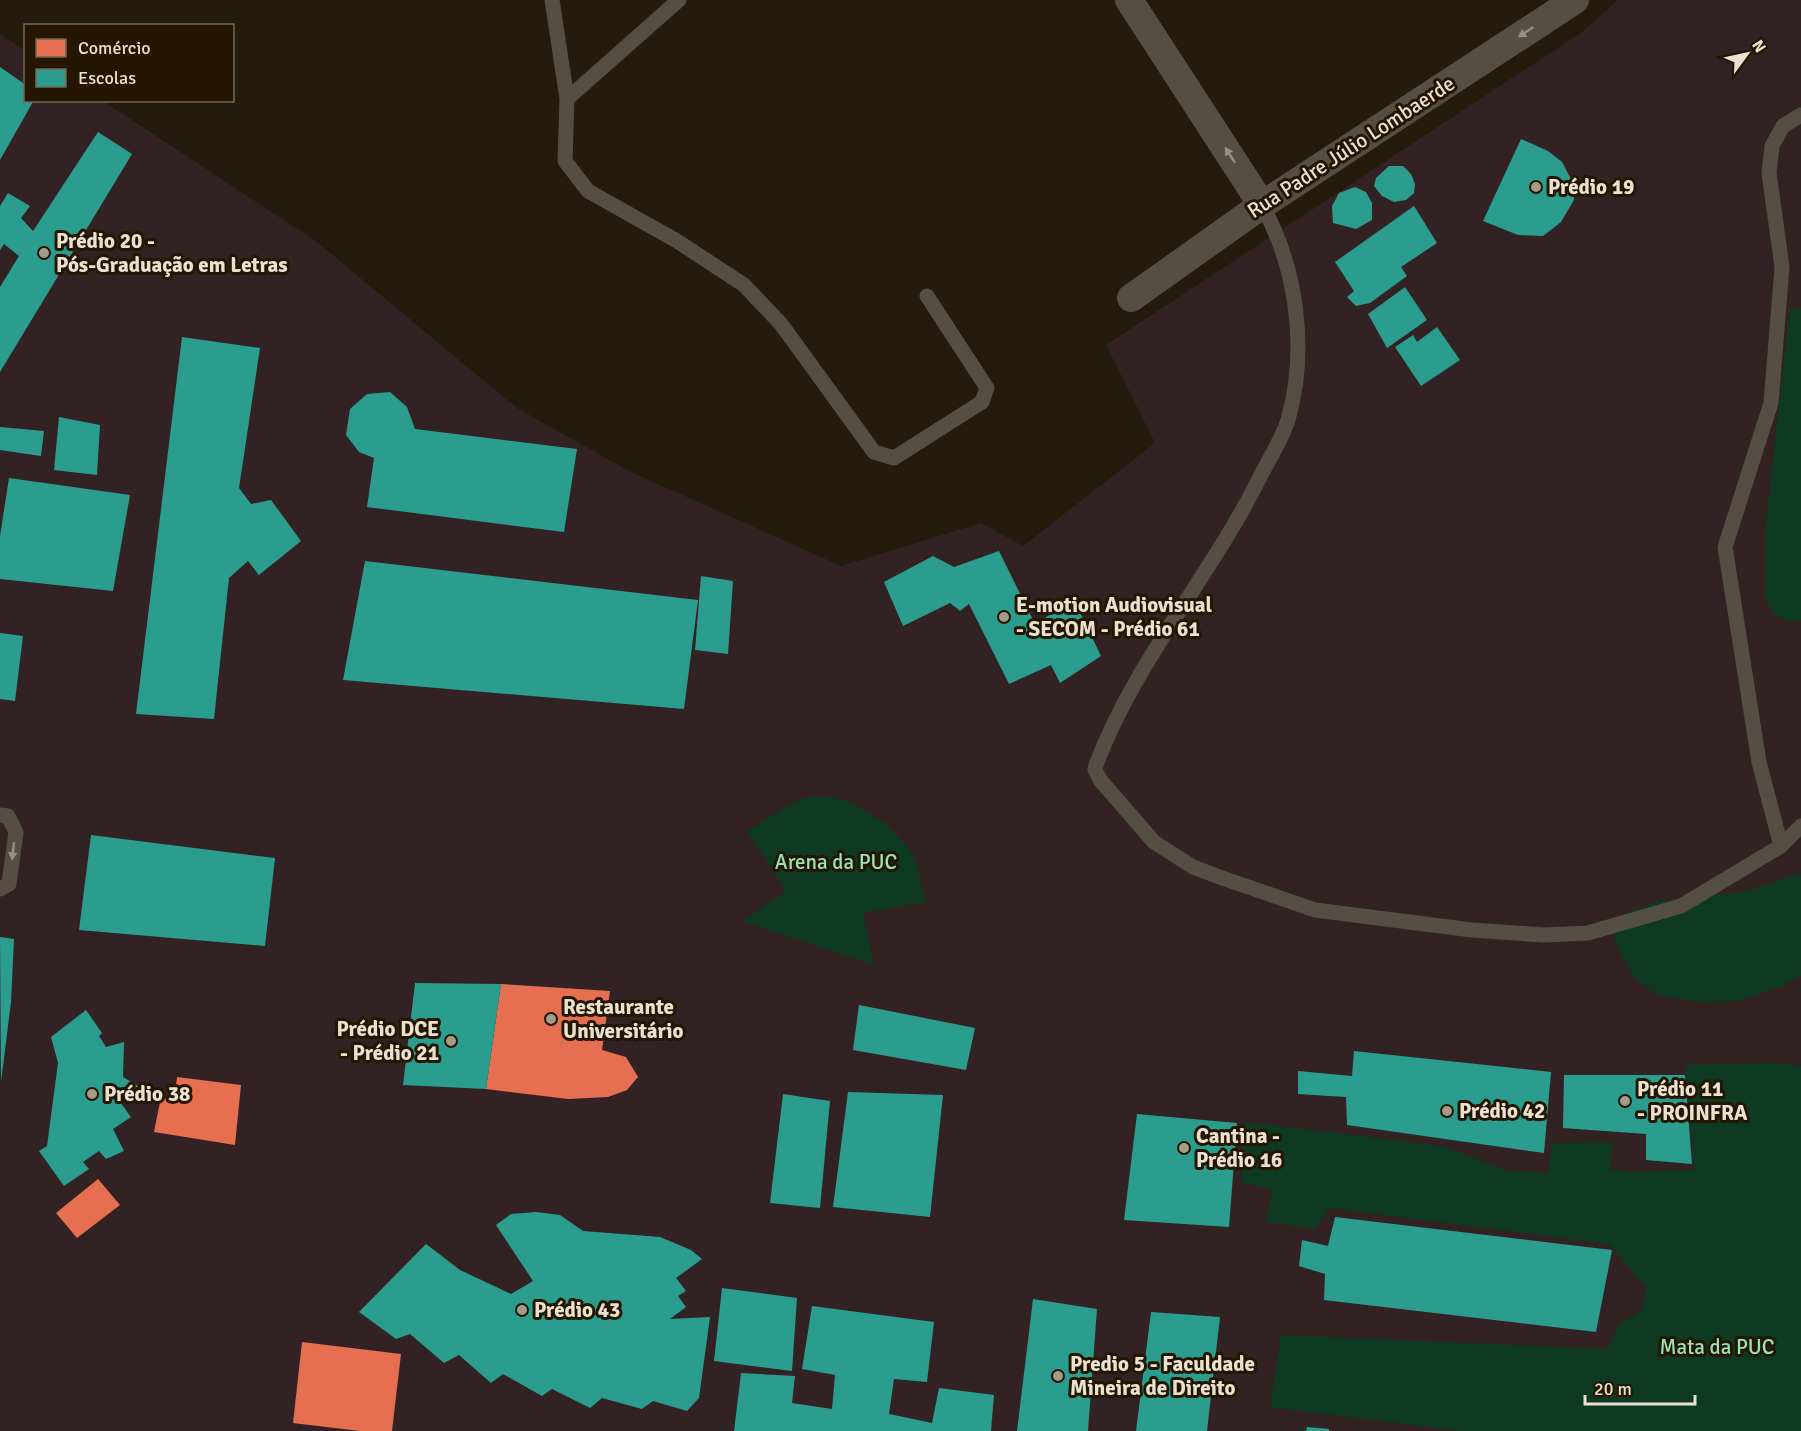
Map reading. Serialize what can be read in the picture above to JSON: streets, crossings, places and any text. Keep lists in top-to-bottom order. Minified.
{"streets":{"street":["Rua Padre Júlio Lombaerde"]},"one_way":["Rua Padre Júlio Lombaerde"],"parks":["Arena da PUC","Mata da PUC"],"places":["Prédio 19","Prédio 20 - Pós-Graduação em Letras","E-motion Audiovisual - SECOM - Prédio 61","Restaurante Universitário","Prédio DCE - Prédio 21","Prédio 38","Prédio 11 - PROINFRA","Prédio 42","Cantina - Prédio 16","Prédio 43","Predio 5 - Faculdade Mineira de Direito"],"legend":["Comércio","Escolas"],"scale_bar":"20 m","north":"top right"}
